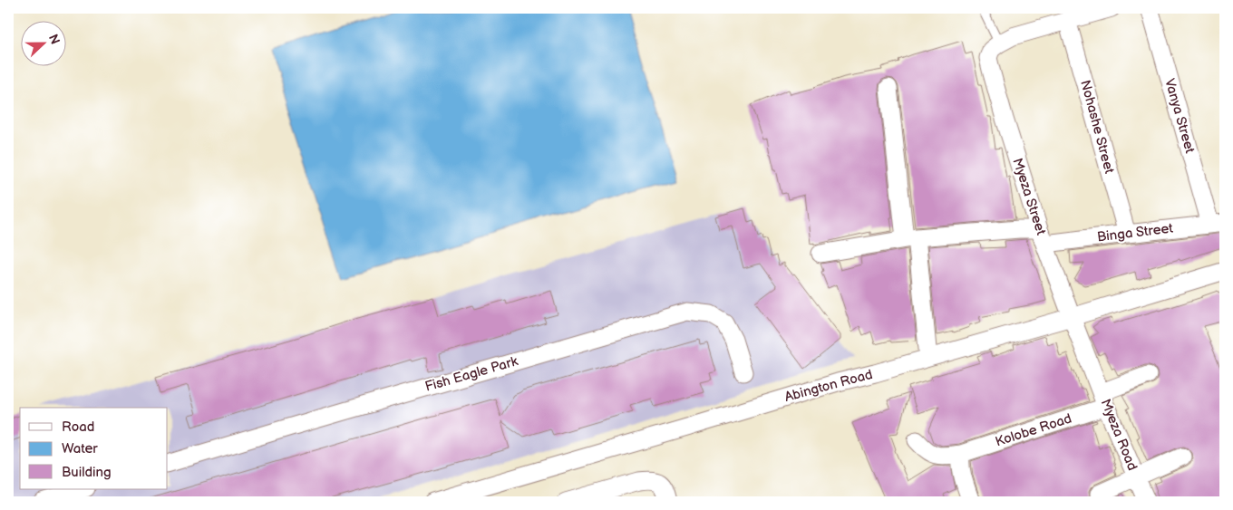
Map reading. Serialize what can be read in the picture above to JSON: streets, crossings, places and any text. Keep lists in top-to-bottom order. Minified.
{"streets":{"street":["Vanya Street","Nohashe Street","Myeza Street","Binga Street","Fish Eagle Park","Abington Road","Kolobe Road","Myeza Road"]},"crossings":[["Vanya Street","Binga Street"],["Nohashe Street","Binga Street"],["Myeza Street","Binga Street"],["Myeza Street","Abington Road"],["Myeza Street","Myeza Road"],["Abington Road","Myeza Road"],["Kolobe Road","Myeza Road"]],"legend":["Road","Water","Building"],"north":"right"}
